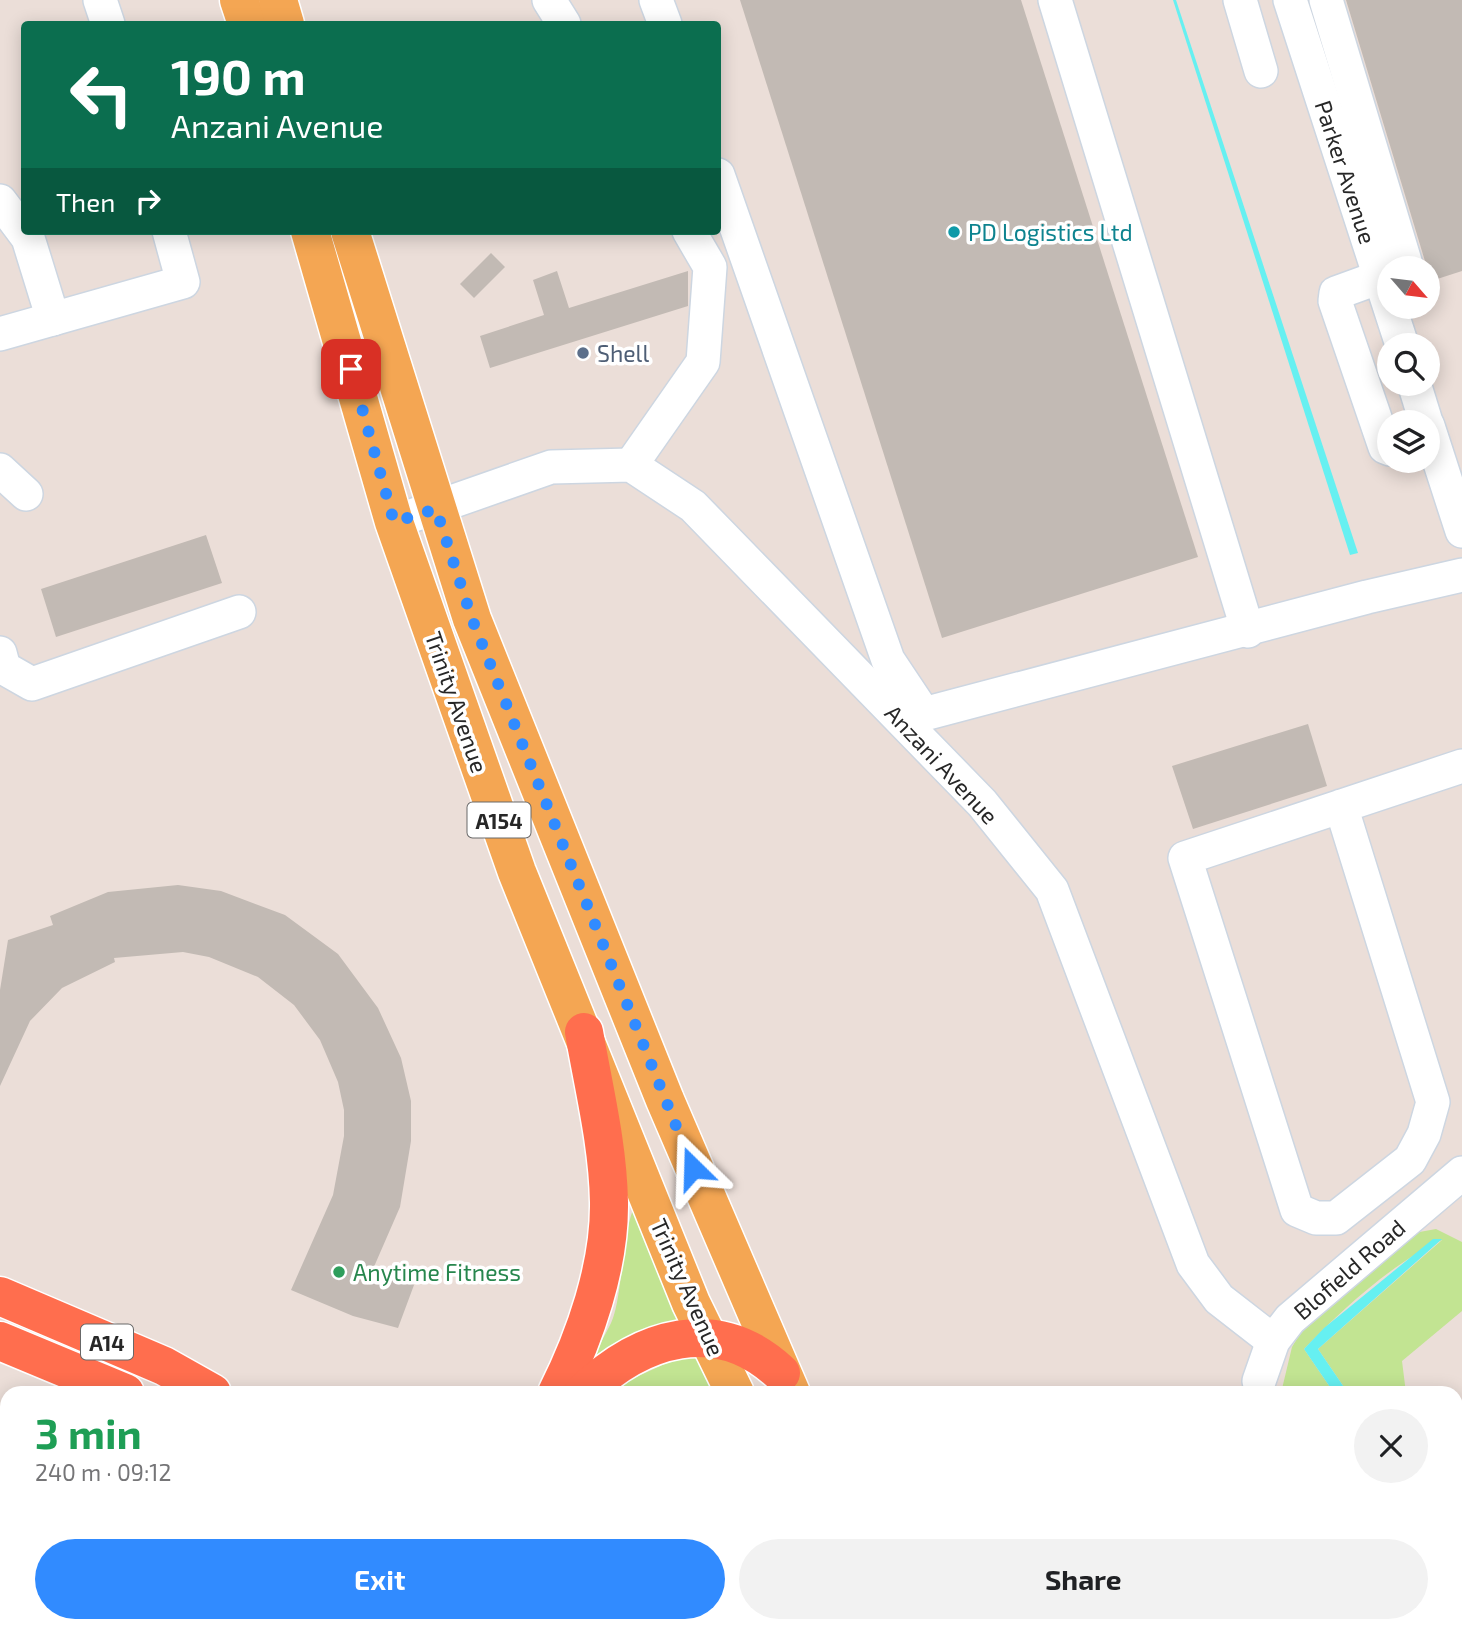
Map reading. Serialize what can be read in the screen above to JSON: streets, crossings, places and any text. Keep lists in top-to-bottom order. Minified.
{"streets":{"highway":["A14"],"main road":["Trinity Avenue","A154"],"street":["Parker Avenue","Anzani Avenue","Blofield Road"]},"crossings":[["Anzani Avenue","Blofield Road"]],"places":["PD Logistics Ltd","Shell","Anytime Fitness"],"north":"bottom right","page":{"turn":["190 m","Anzani Avenue"],"then":"Then","heading":["3 min","240 m · 09:12"],"buttons":["Exit","Share"]}}
